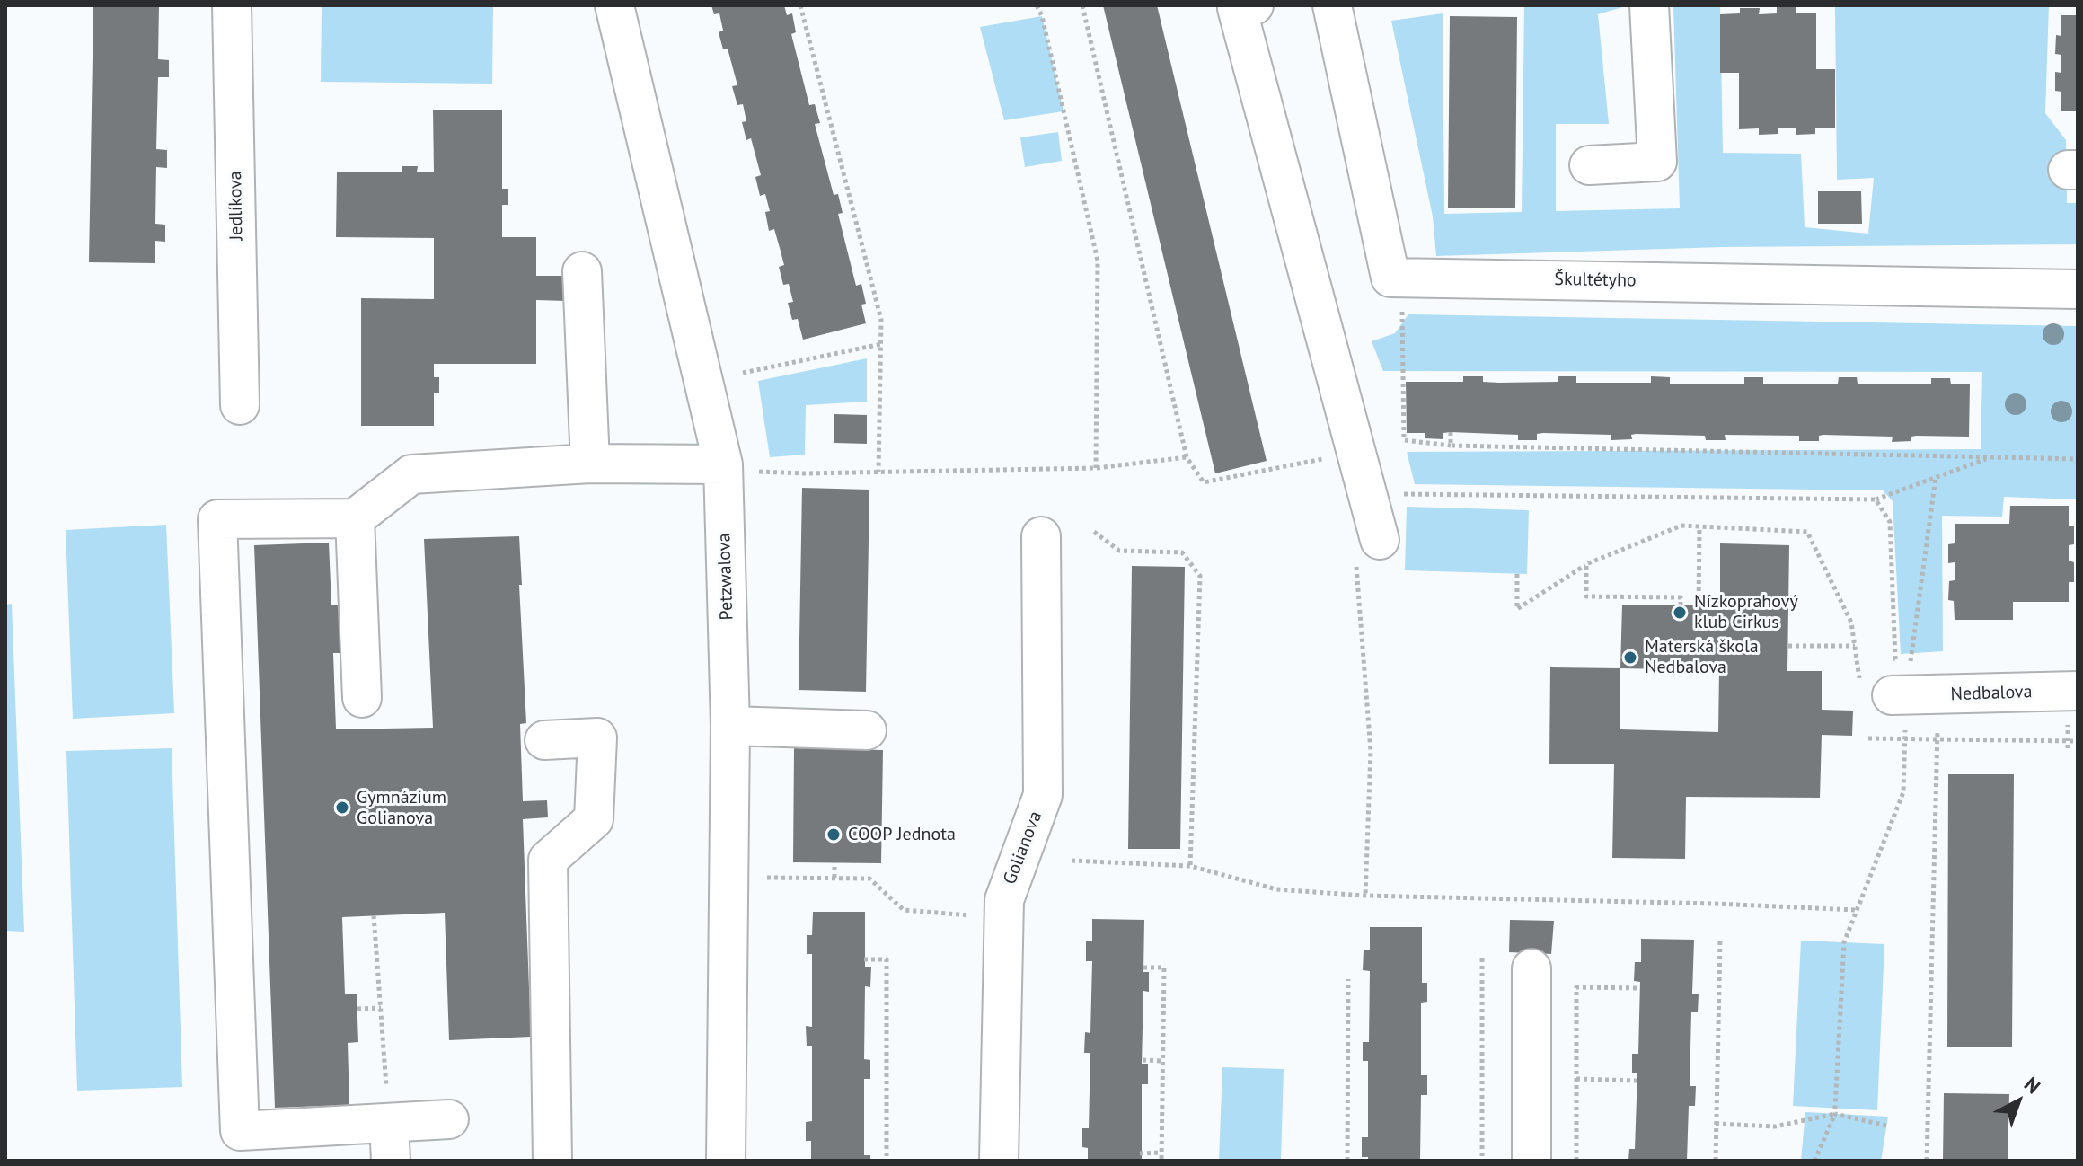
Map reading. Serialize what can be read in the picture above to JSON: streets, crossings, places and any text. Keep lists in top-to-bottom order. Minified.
{"streets":{"street":["Jedlíkova","Škultétyho","Petzwalova","Nedbalova","Golianova"]},"places":["Nízkoprahový klub Cirkus","Materská škola Nedbalova","Gymnázium Golianova","COOP Jednota"],"north":"top right"}
